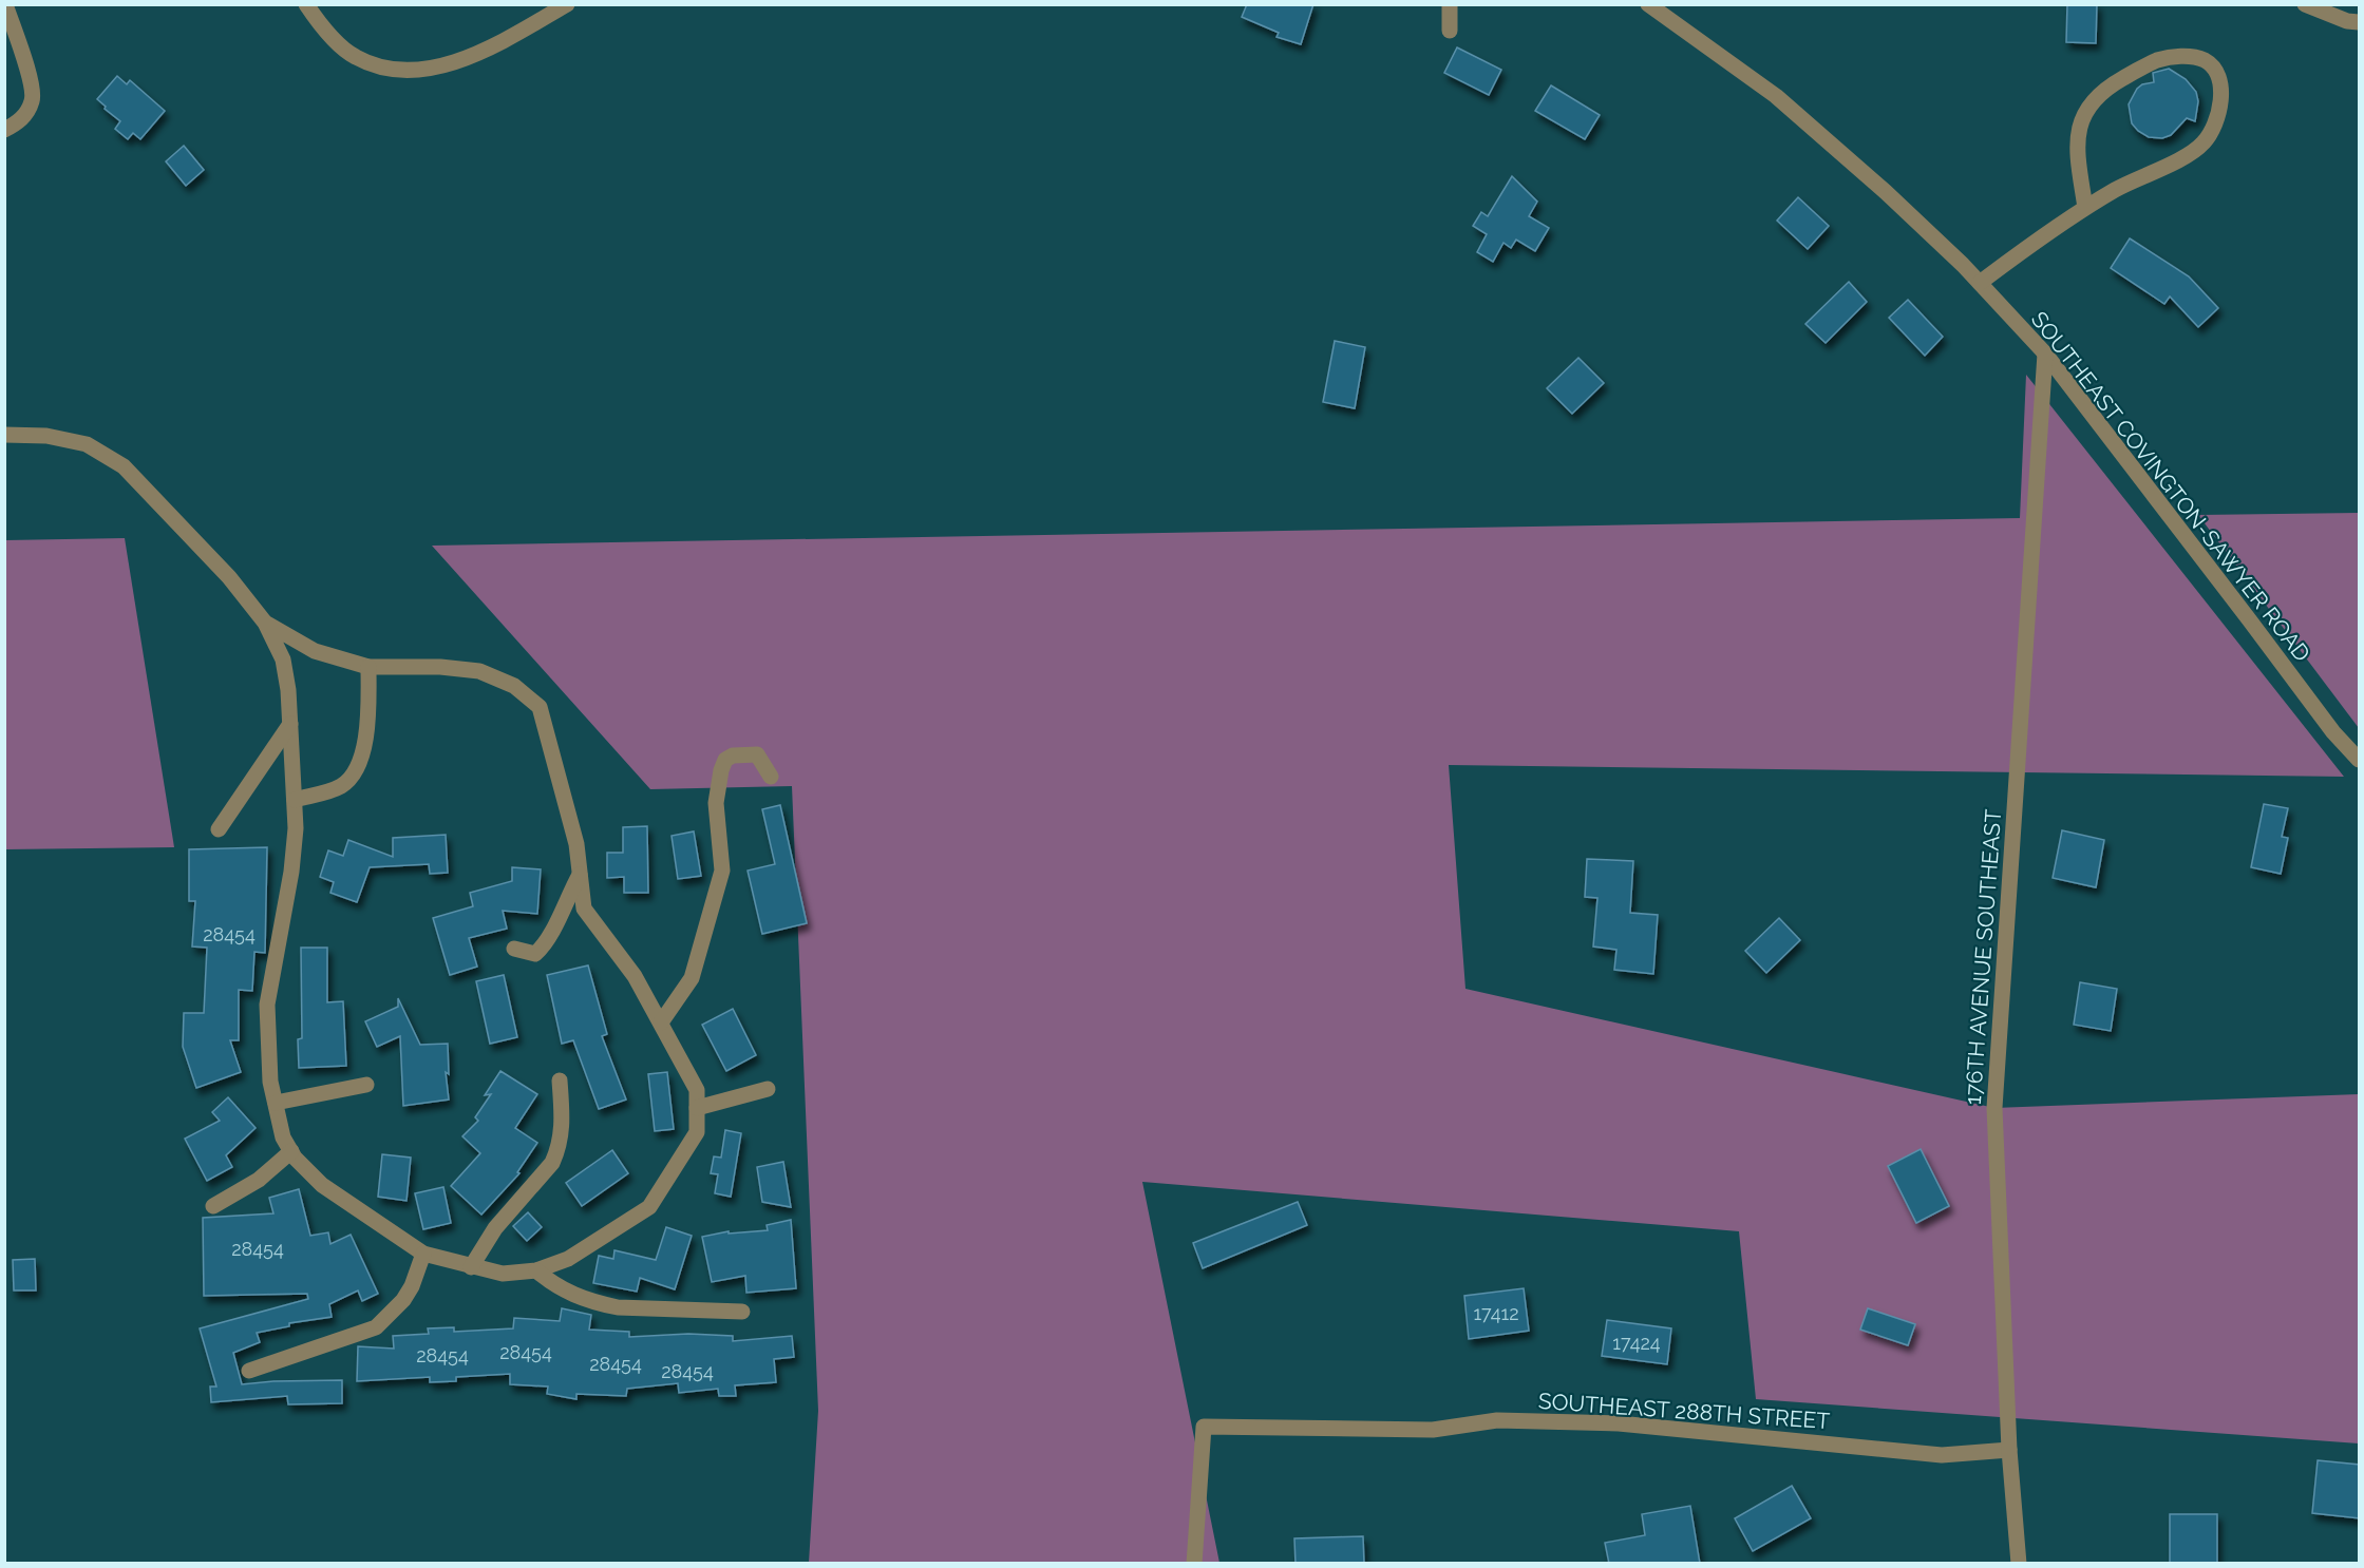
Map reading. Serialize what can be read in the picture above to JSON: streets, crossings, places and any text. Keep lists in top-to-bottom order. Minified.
{"streets":{"street":["SOUTHEAST COVINGTON-SAWYER ROAD","176TH AVENUE SOUTHEAST","SOUTHEAST 288TH STREET"]},"crossings":[["SOUTHEAST COVINGTON-SAWYER ROAD","176TH AVENUE SOUTHEAST"],["176TH AVENUE SOUTHEAST","SOUTHEAST 288TH STREET"]],"house_numbers":["28454","28454","17412","17424","28454","28454","28454","28454"]}
